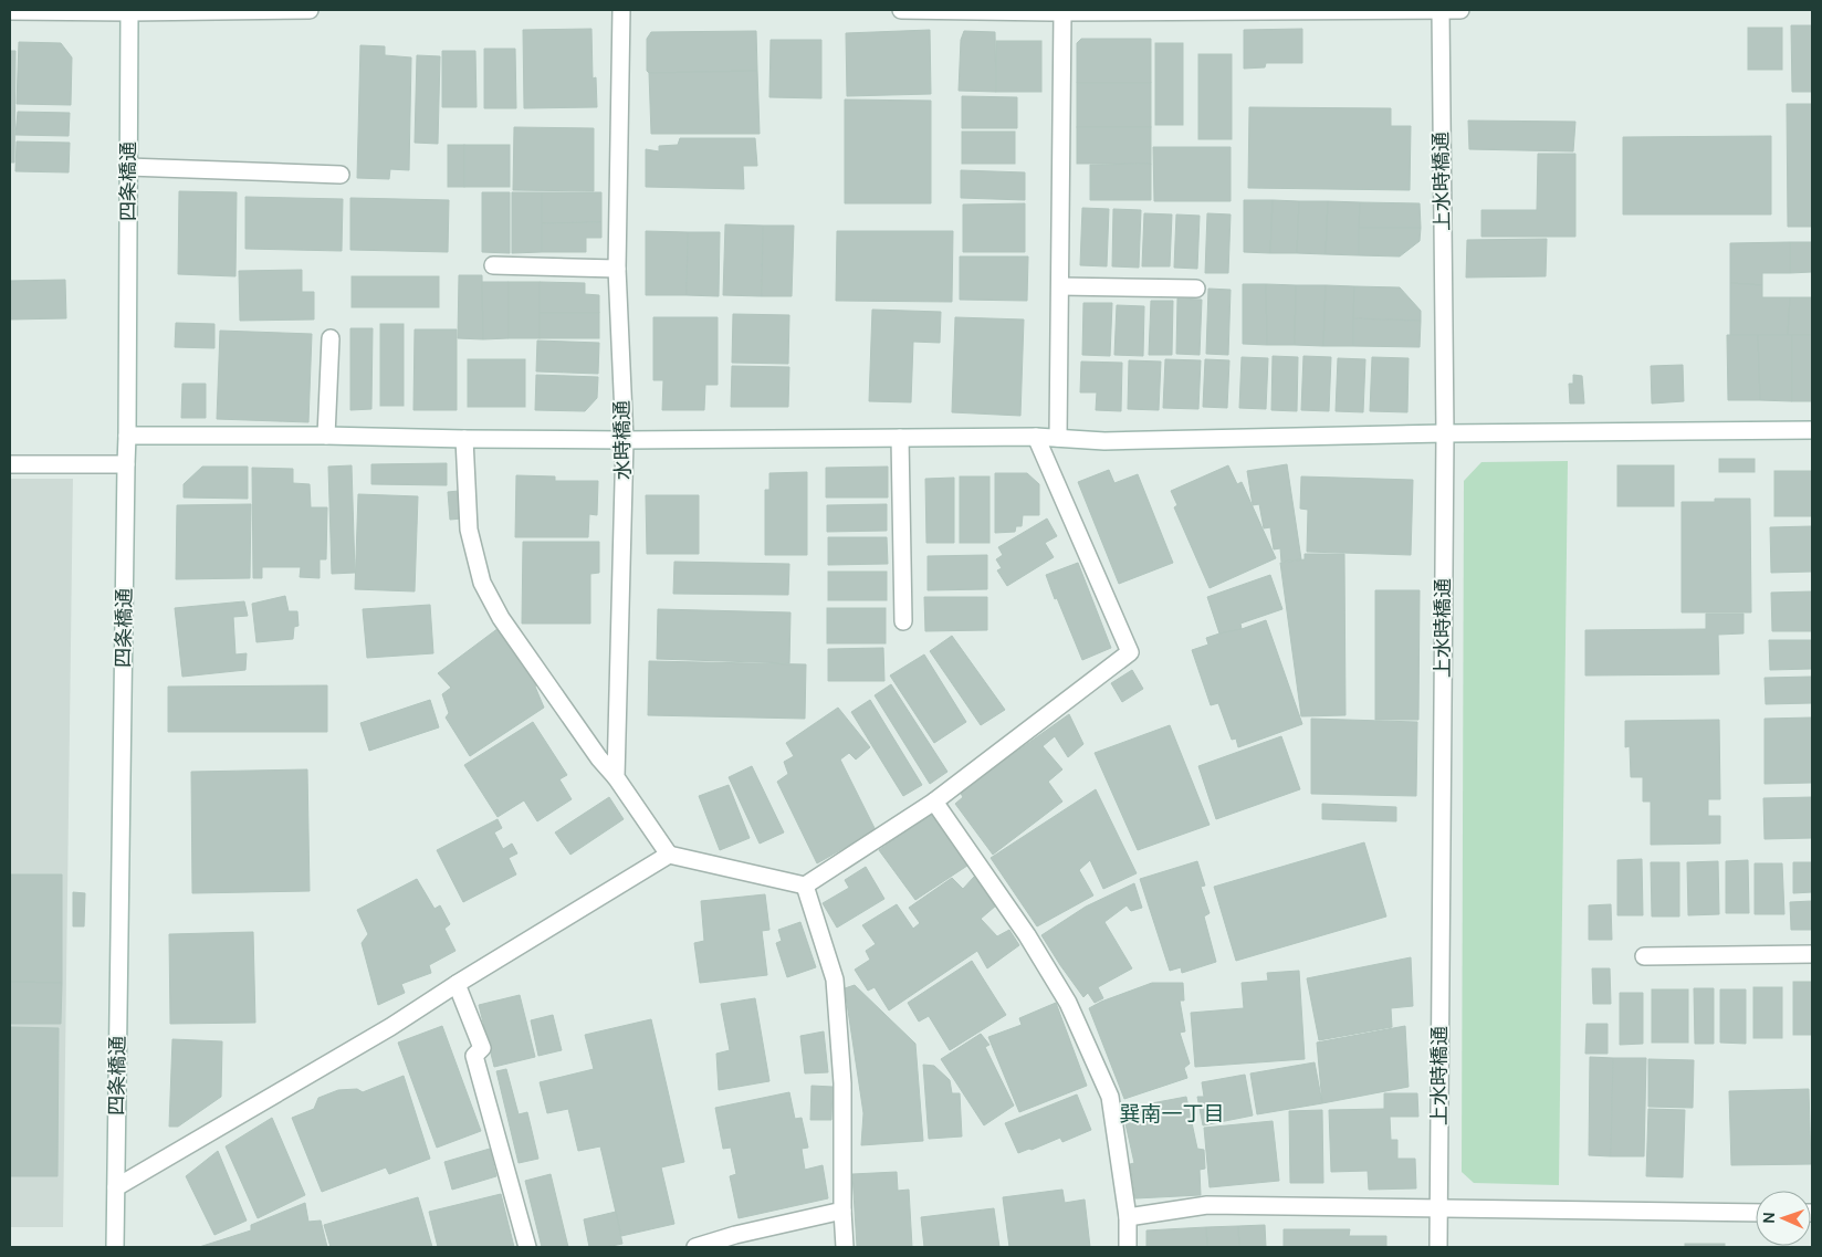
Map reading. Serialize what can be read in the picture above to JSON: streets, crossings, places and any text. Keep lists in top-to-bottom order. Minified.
{"streets":{"street":["四条橋通","上水時橋通","水時橋通"]},"districts":["巽南一丁目"],"north":"left"}
